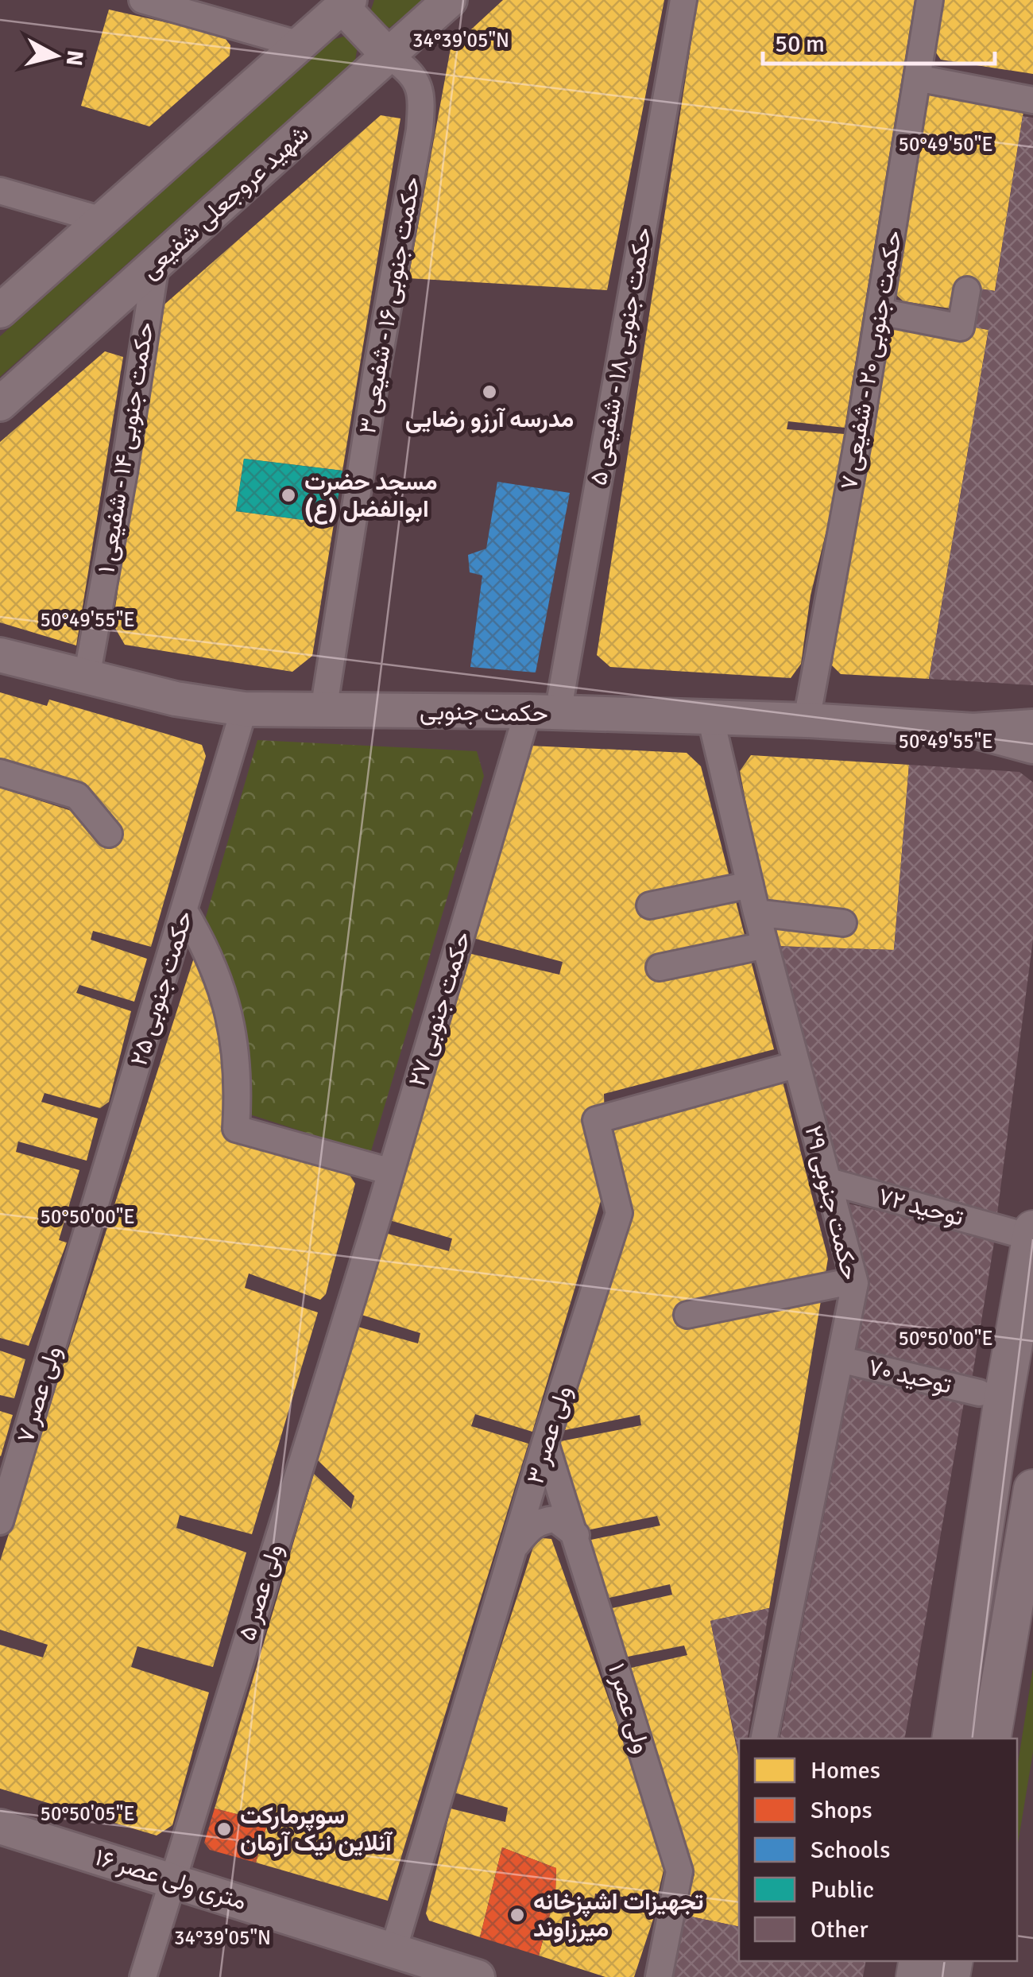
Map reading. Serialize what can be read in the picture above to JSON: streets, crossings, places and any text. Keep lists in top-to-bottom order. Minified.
{"streets":{"street":["شهید عروجعلی شفیعی","حکمت جنوبی ۱۶ - شفیعی ۳","حکمت جنوبی ۱۸ - شفیعی ۵","حکمت جنوبی ۲۰ - شفیعی ۷","حکمت جنوبی ۱۴ - شفیعی ۱","حکمت جنوبی","حکمت جنوبی ۲۵","حکمت جنوبی ۲۷","حکمت جنوبی ۲۹","توحید ۷۲","توحید ۷۰","ولی عصر ۷","ولی عصر ۳","ولی عصر ۵","ولی عصر ۱","۱۶ متری ولی عصر"]},"crossings":[["شهید عروجعلی شفیعی","حکمت جنوبی ۱۶ - شفیعی ۳"],["شهید عروجعلی شفیعی","حکمت جنوبی ۱۴ - شفیعی ۱"],["حکمت جنوبی ۱۶ - شفیعی ۳","حکمت جنوبی"],["حکمت جنوبی ۱۸ - شفیعی ۵","حکمت جنوبی"],["حکمت جنوبی ۱۸ - شفیعی ۵","حکمت جنوبی ۲۷"],["حکمت جنوبی ۲۰ - شفیعی ۷","حکمت جنوبی"],["حکمت جنوبی ۱۴ - شفیعی ۱","حکمت جنوبی"],["حکمت جنوبی","حکمت جنوبی ۲۵"],["حکمت جنوبی","حکمت جنوبی ۲۷"],["حکمت جنوبی","حکمت جنوبی ۲۹"],["حکمت جنوبی ۲۵","ولی عصر ۷"],["حکمت جنوبی ۲۷","ولی عصر ۵"],["حکمت جنوبی ۲۹","توحید ۷۲"],["حکمت جنوبی ۲۹","توحید ۷۰"],["حکمت جنوبی ۲۹","ولی عصر ۳"],["ولی عصر ۳","ولی عصر ۱"],["ولی عصر ۳","۱۶ متری ولی عصر"],["ولی عصر ۵","۱۶ متری ولی عصر"]],"places":["مدرسه آرزو رضایی","مسجد حضرت ابوالفضل (ع)","سوپرمارکت آنلاین نیک آرمان","تجهیزات اشپزخانه میرزاوند"],"legend":["Homes","Shops","Schools","Public","Other"],"scale_bar":"50 m","north":"right","coordinates":["34°39'05\"N","50°49'50\"E","50°49'55\"E","50°50'00\"E","50°50'05\"E"]}
